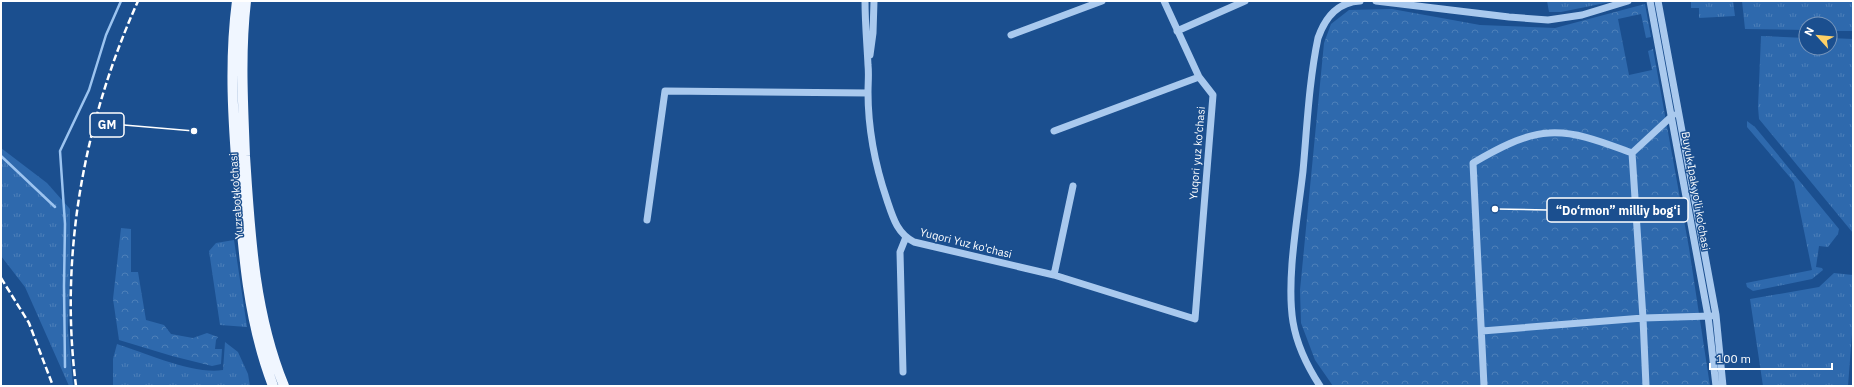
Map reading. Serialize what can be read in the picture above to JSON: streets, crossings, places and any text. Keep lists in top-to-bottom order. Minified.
{"streets":{"main road":["Yuzrabot ko'chasi"],"street":["Yuqori yuz ko'chasi","Buyuk Ipak yo'li ko'chasi","Yuqori Yuz ko'chasi"]},"crossings":[["Yuqori yuz ko'chasi","Yuqori Yuz ko'chasi"]],"places":["GM","“Do‘rmon” milliy bog‘i"],"scale_bar":"100 m","north":"top left"}
